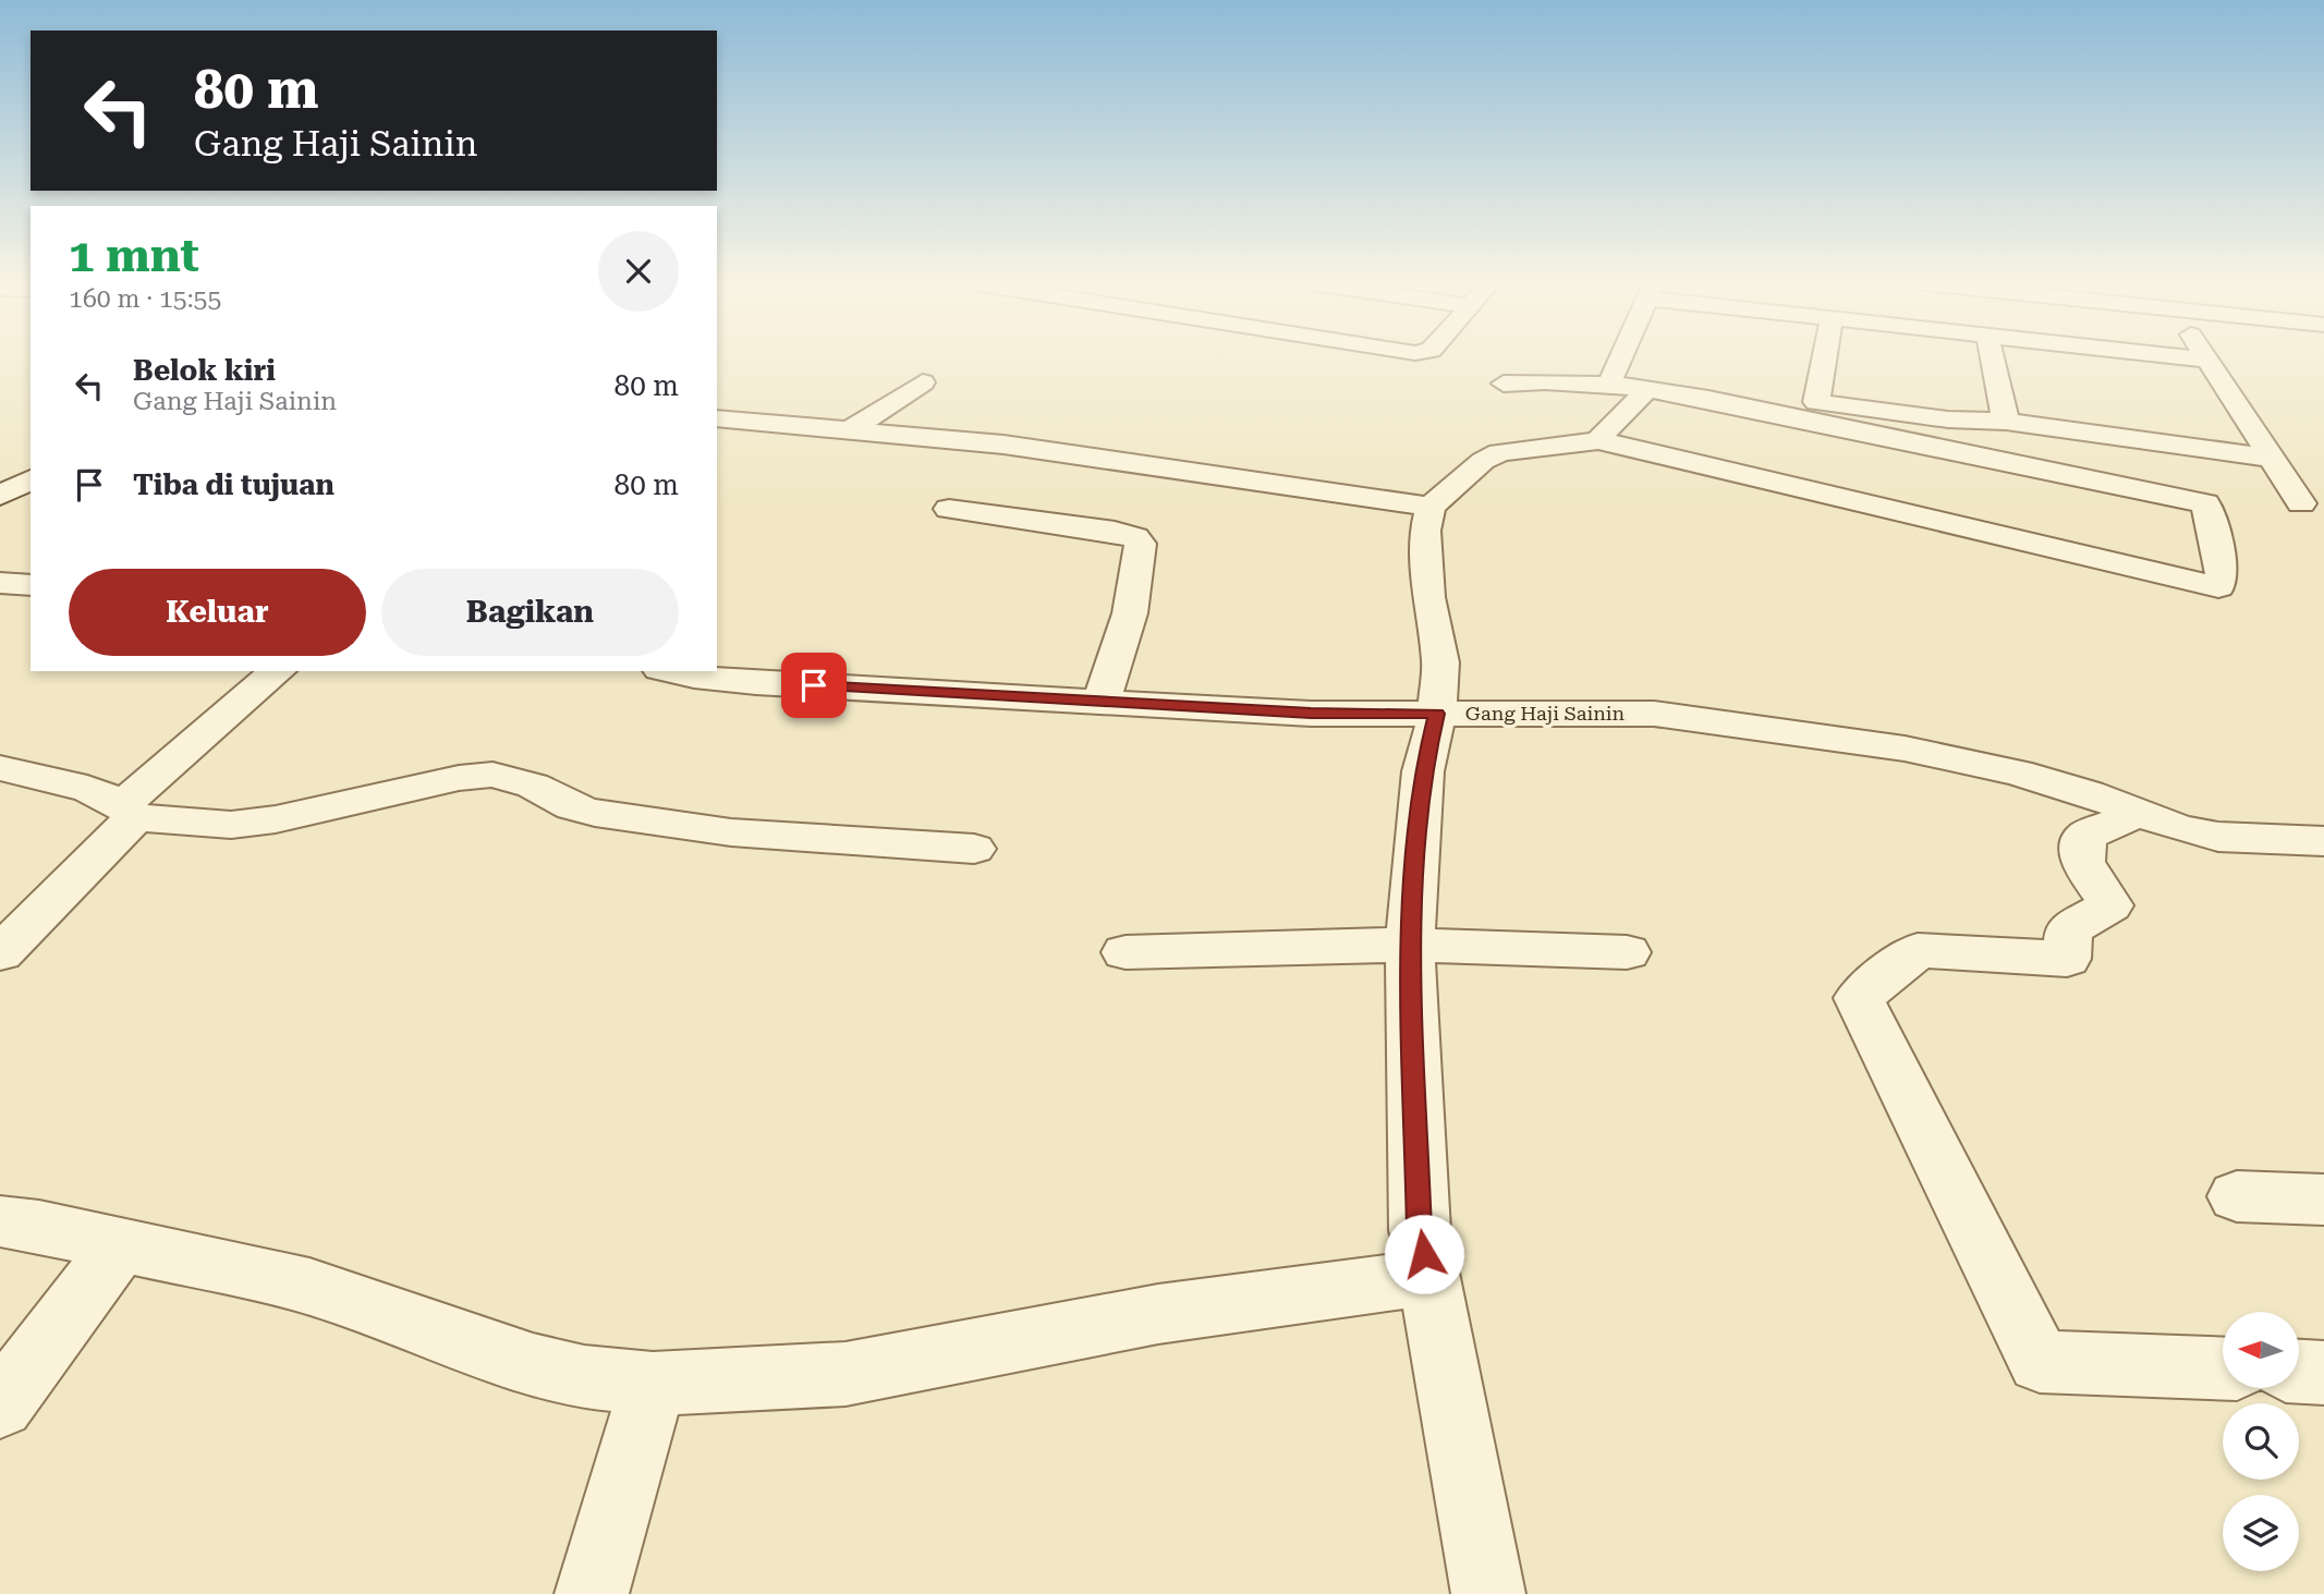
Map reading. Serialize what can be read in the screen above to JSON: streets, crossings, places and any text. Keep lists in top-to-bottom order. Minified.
{"streets":{"street":["Gang Haji Sainin"]},"north":"left","page":{"turn":["80 m","Gang Haji Sainin"],"heading":["1 mnt","160 m · 15:55"],"list":[{"name":"Belok kiri","note":"Gang Haji Sainin","value":"80 m"},{"name":"Tiba di tujuan","value":"80 m"}],"buttons":["Keluar","Bagikan"]}}
